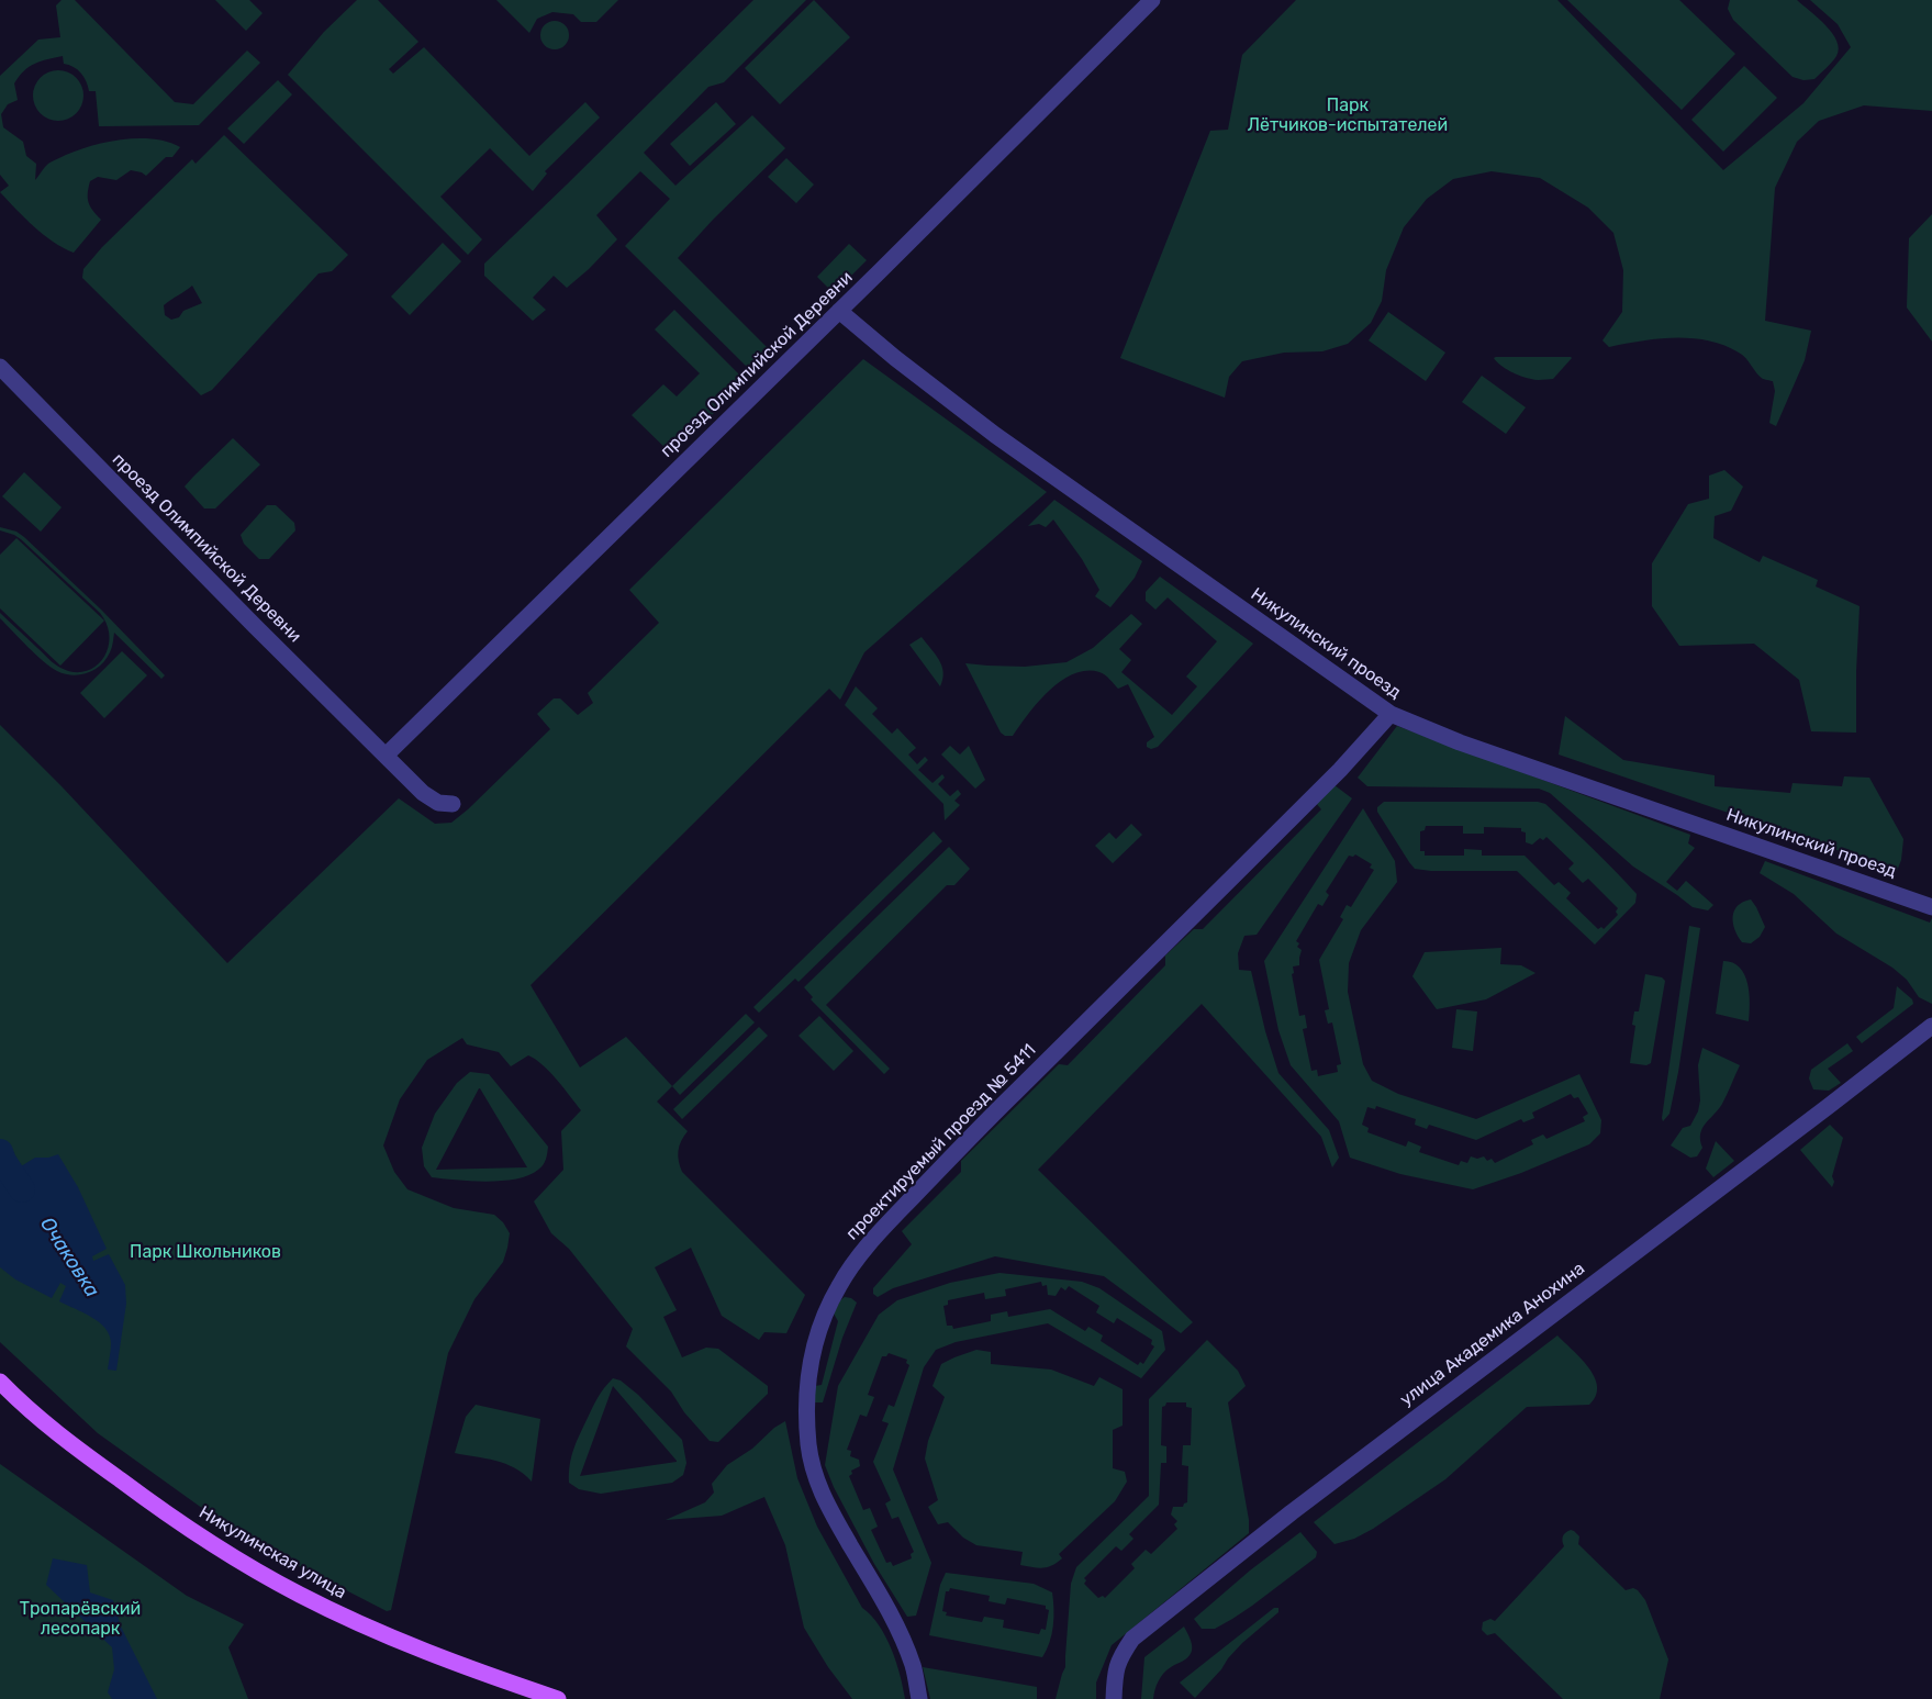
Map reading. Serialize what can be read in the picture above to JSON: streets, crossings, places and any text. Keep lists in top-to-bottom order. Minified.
{"streets":{"main road":["Никулинская улица"],"street":["проезд Олимпийской Деревни","Никулинский проезд","проектируемый проезд № 5411","улица Академика Анохина"]},"crossings":[["проезд Олимпийской Деревни","Никулинский проезд"],["Никулинский проезд","проектируемый проезд № 5411"]],"water":["Очаковка"],"parks":["Парк Лётчиков-испытателей","Парк Школьников","Тропарёвский лесопарк"]}
